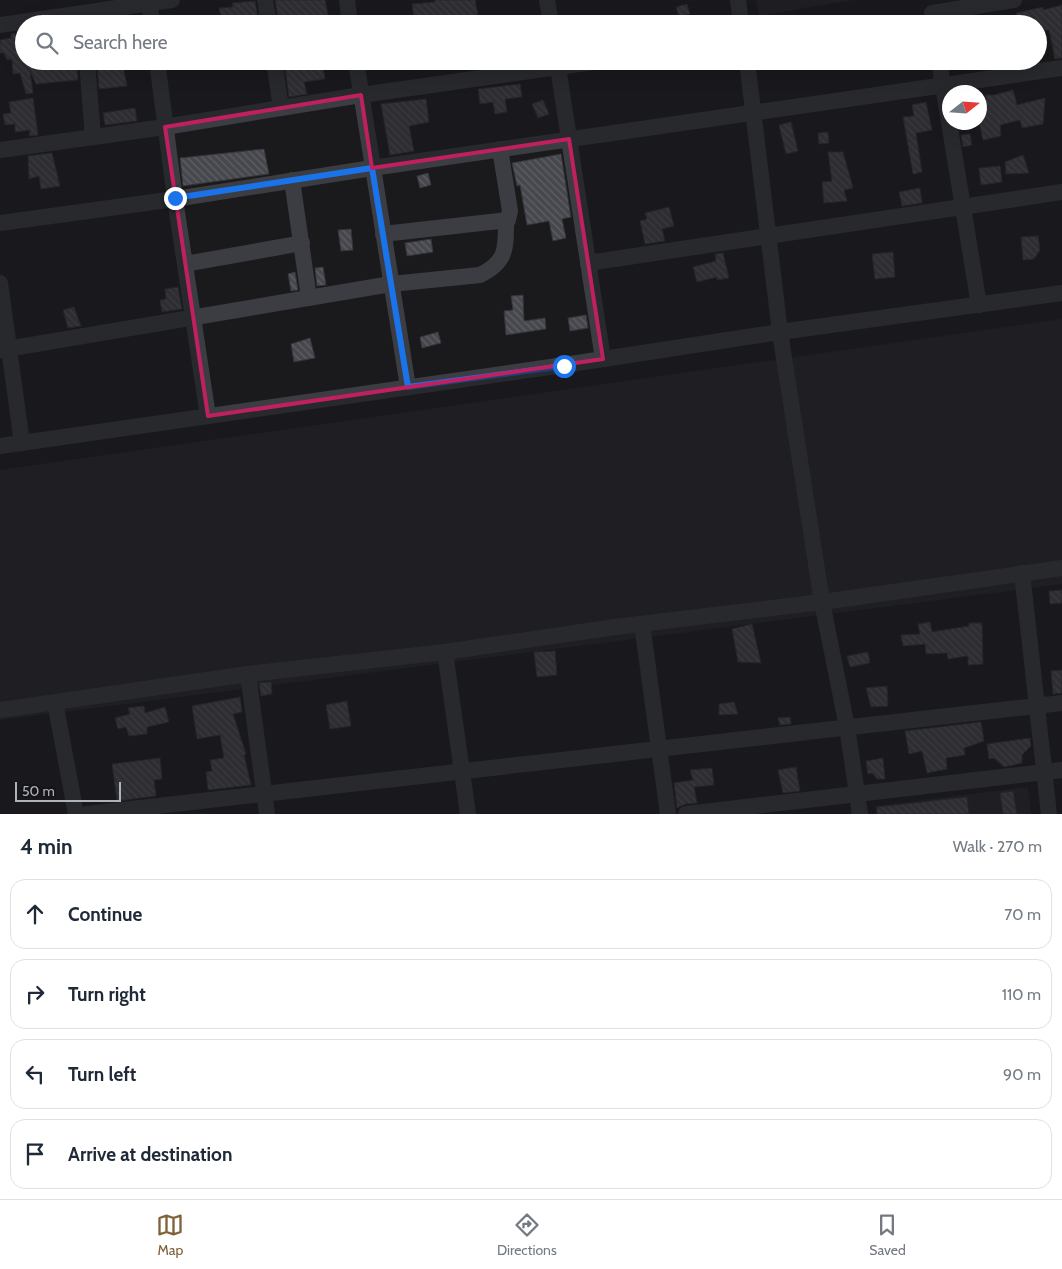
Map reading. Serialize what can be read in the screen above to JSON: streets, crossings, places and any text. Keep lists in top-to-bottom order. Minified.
{"scale_bar":"50 m","north":"right","page":{"search":"Search here","scale":"50 m","heading":["4 min","Walk · 270 m"],"list":[["Continue","70 m"],["Turn right","110 m"],["Turn left","90 m"],"Arrive at destination"],"nav":["Map","Directions","Saved"]}}
